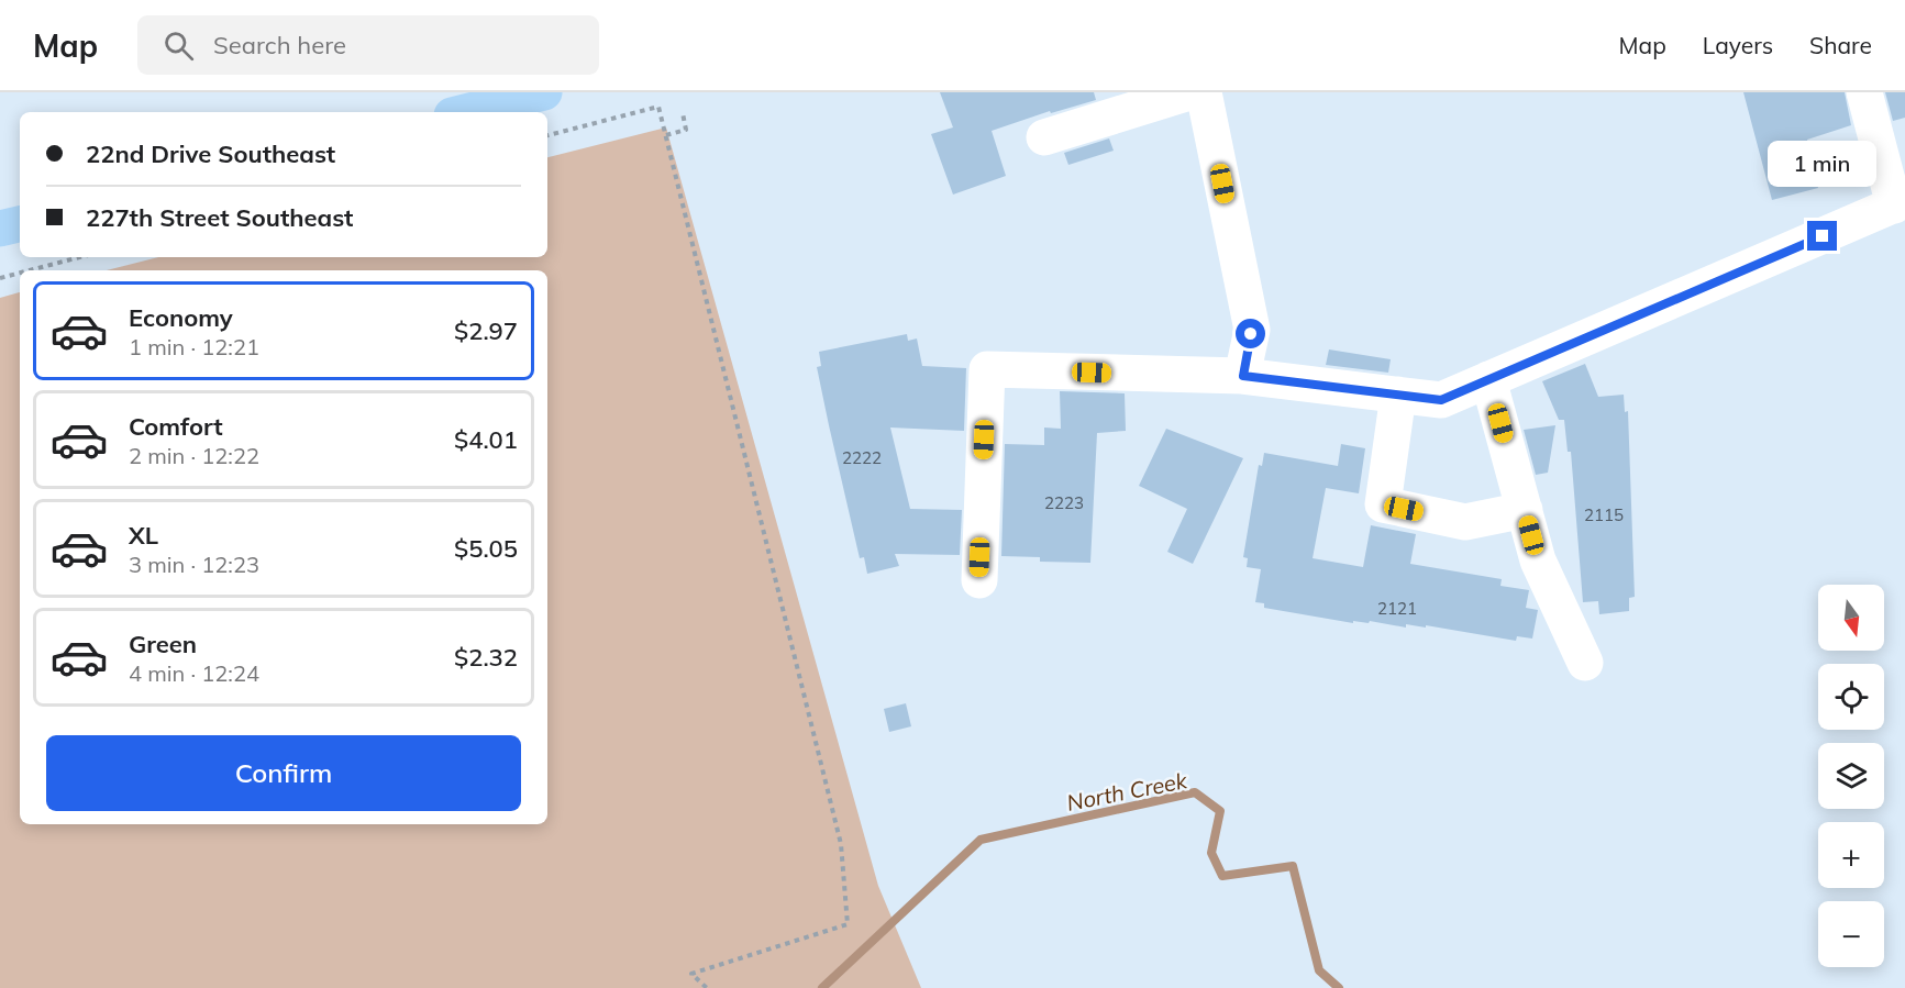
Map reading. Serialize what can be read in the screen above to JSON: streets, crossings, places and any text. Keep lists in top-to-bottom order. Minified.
{"water":["North Creek"],"house_numbers":["2222","2223","2115","2121"],"north":"bottom","page":{"header":"Map","search":"Search here","nav":["Map","Layers","Share"],"banner":["22nd Drive Southeast","227th Street Southeast"],"bubble":"1 min","list":[{"name":"Economy","note":"1 min · 12:21","value":"$2.97"},{"name":"Comfort","note":"2 min · 12:22","value":"$4.01"},{"name":"XL","note":"3 min · 12:23","value":"$5.05"},{"name":"Green","note":"4 min · 12:24","value":"$2.32"}],"map_buttons":["+","−"],"buttons":"Confirm"}}
